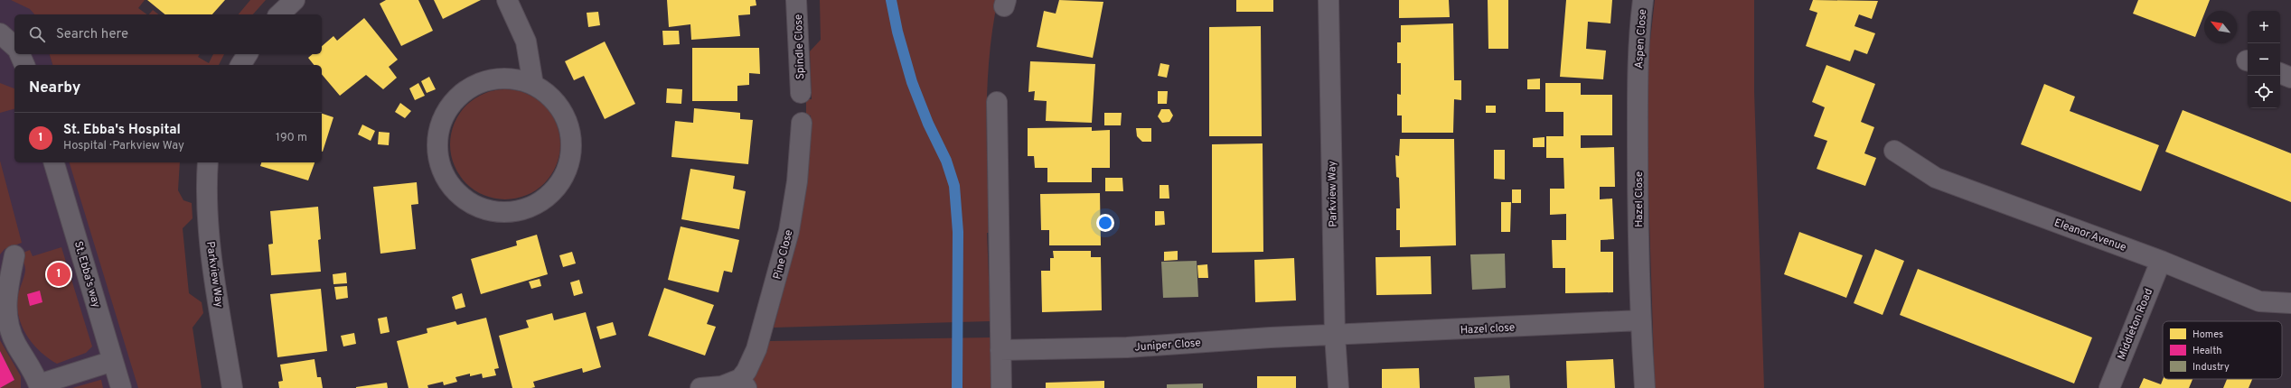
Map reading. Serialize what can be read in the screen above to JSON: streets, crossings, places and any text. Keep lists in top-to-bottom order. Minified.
{"streets":{"street":["Aspen Close","Spindle Close","Parkview Way","Hazel Close","Eleanor Avenue","Pine Close","St. Ebba's way","Middleton Road","Hazel close","Juniper Close"]},"crossings":[["Aspen Close","Hazel Close"],["Parkview Way","Hazel close"],["Parkview Way","Juniper Close"],["Hazel Close","Hazel close"],["Eleanor Avenue","Middleton Road"],["Hazel close","Juniper Close"]],"legend":["Homes","Health","Industry"],"north":"top left","page":{"map_buttons":["+","−"],"search":"Search here","heading":"Nearby","list":[{"mark":"1","name":"St. Ebba's Hospital","note":"Hospital · Parkview Way","value":"190 m"}],"pins":"1"}}
